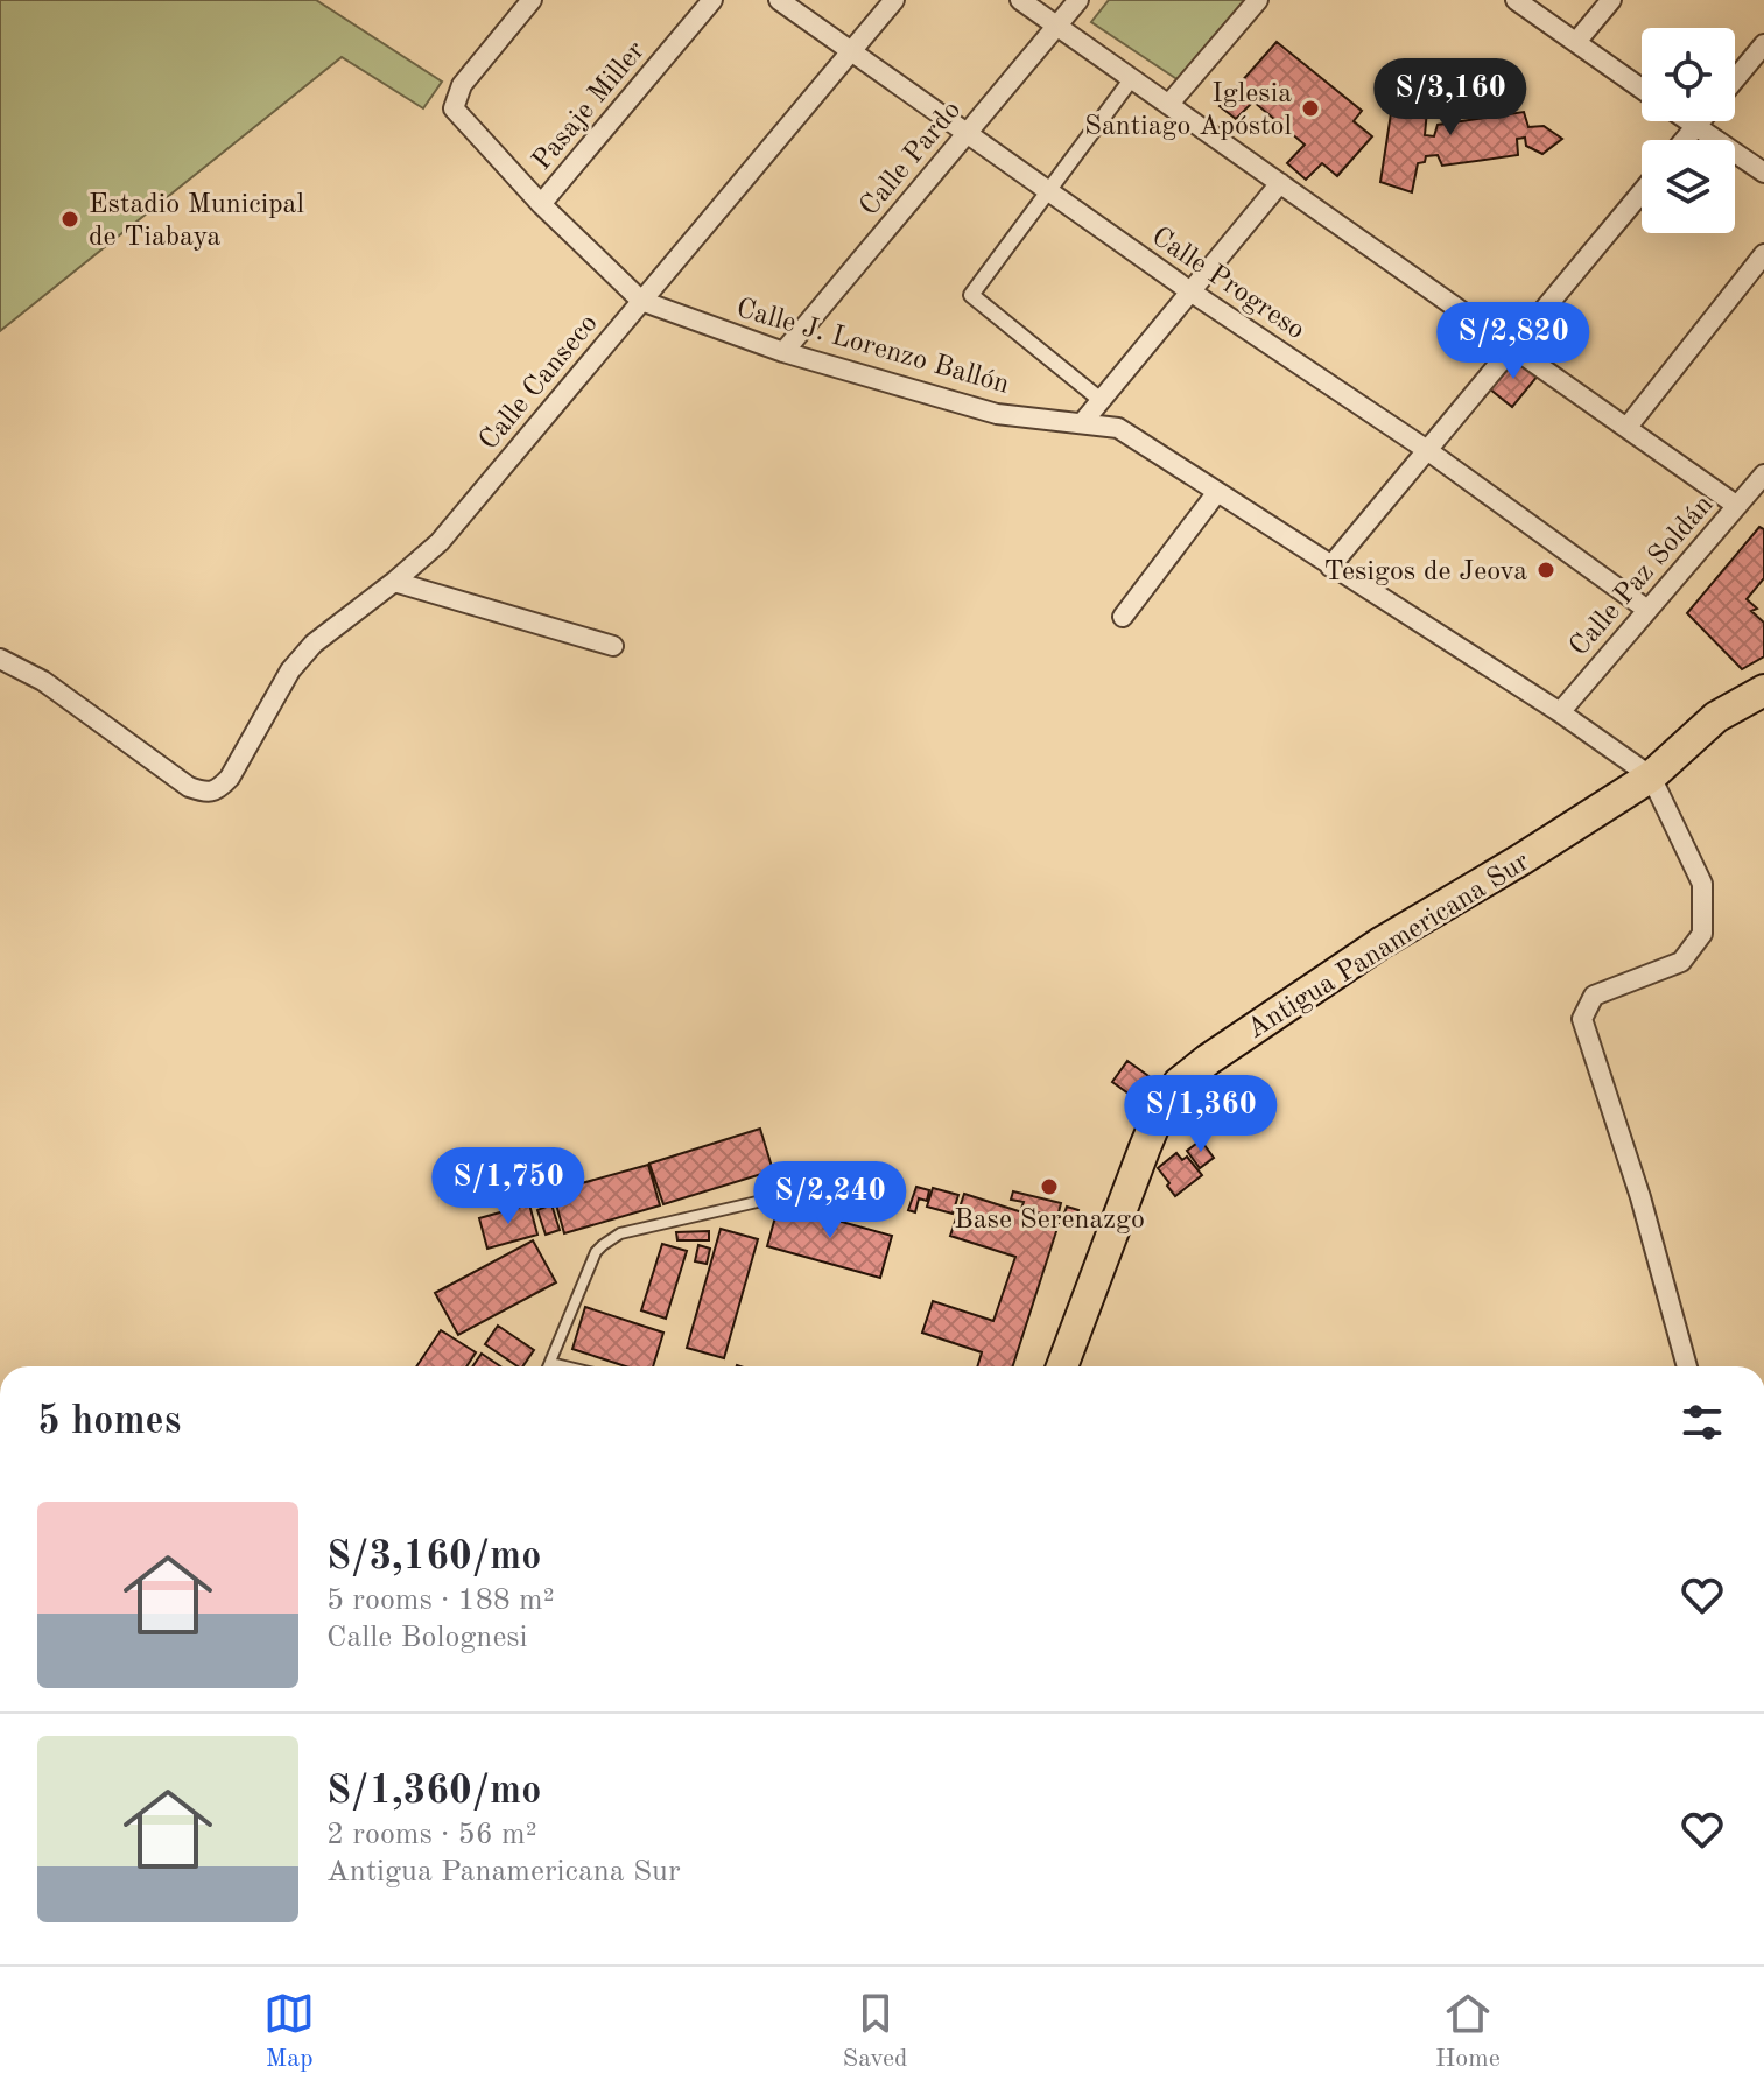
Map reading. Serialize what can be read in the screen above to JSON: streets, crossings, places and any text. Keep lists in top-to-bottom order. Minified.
{"streets":{"main road":["Antigua Panamericana Sur"],"street":["Pasaje Miller","Calle Pardo","Calle Progreso","Calle J. Lorenzo Ballón","Calle Canseco","Calle Paz Soldán"]},"crossings":[["Pasaje Miller","Calle J. Lorenzo Ballón"],["Calle Pardo","Calle Progreso"],["Calle Pardo","Calle J. Lorenzo Ballón"],["Calle Progreso","Calle Canseco"],["Calle Progreso","Calle Paz Soldán"],["Calle J. Lorenzo Ballón","Calle Canseco"],["Calle J. Lorenzo Ballón","Calle Paz Soldán"],["Calle J. Lorenzo Ballón","Antigua Panamericana Sur"]],"places":["Iglesia Santiago Apóstol","Estadio Municipal de Tiabaya","Tesigos de Jeova","Base Serenazgo"],"page":{"price":["S/3,160","S/2,820","S/1,360","S/1,750","S/2,240"],"heading":"5 homes","list":[{"name":"S/3,160/mo","note":"5 rooms · 188 m² · Calle Bolognesi"},{"name":"S/1,360/mo","note":"2 rooms · 56 m² · Antigua Panamericana Sur"}],"tabs":["Map","Saved","Home"]}}
